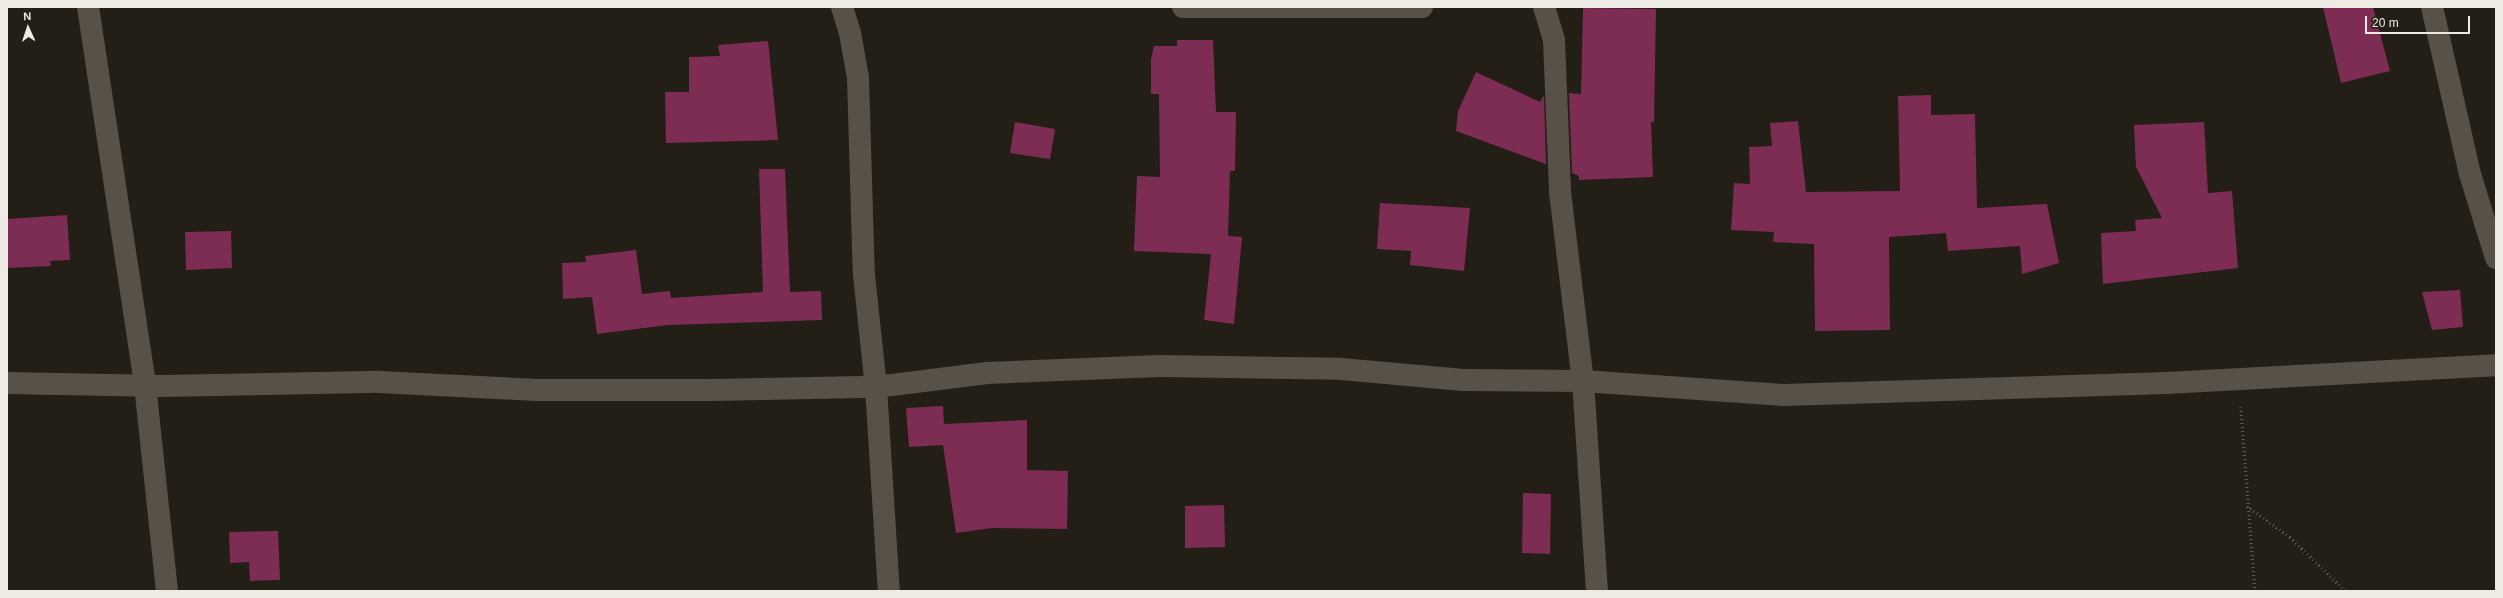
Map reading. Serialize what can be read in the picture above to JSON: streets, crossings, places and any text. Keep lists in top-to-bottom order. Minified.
{"scale_bar":"20 m","north":"top"}
